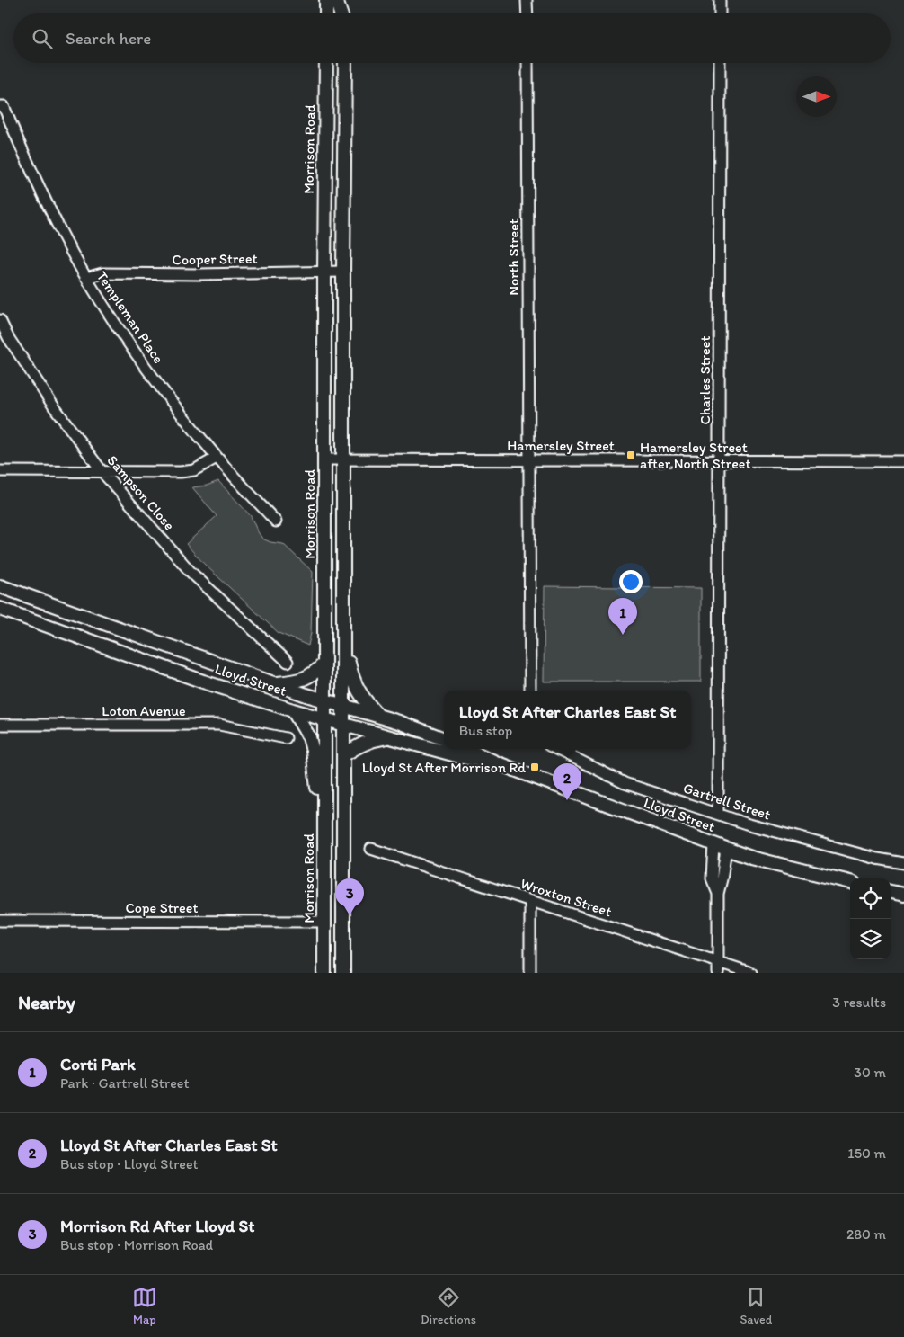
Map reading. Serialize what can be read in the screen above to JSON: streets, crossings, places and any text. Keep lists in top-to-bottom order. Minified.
{"streets":{"main road":["Morrison Road","Lloyd Street"],"street":["North Street","Cooper Street","Templeman Place","Charles Street","Hamersley Street","Sampson Close","Loton Avenue","Gartrell Street","Wroxton Street","Cope Street"]},"crossings":[["Morrison Road","Cooper Street"],["Morrison Road","Hamersley Street"],["Morrison Road","Lloyd Street"],["Morrison Road","Cope Street"],["North Street","Hamersley Street"],["Cooper Street","Templeman Place"],["Charles Street","Hamersley Street"],["Charles Street","Gartrell Street"]],"places":{"transit":["Hamersley Street after North Street","Lloyd St After Morrison Rd"]},"north":"right","page":{"search":"Search here","pins":["1","2","3"],"popup":["Lloyd St After Charles East St","Bus stop"],"heading":["Nearby","3 results"],"list":[{"mark":"1","name":"Corti Park","note":"Park · Gartrell Street","value":"30 m"},{"mark":"2","name":"Lloyd St After Charles East St","note":"Bus stop · Lloyd Street","value":"150 m"},{"mark":"3","name":"Morrison Rd After Lloyd St","note":"Bus stop · Morrison Road","value":"280 m"}],"nav":["Map","Directions","Saved"]}}
